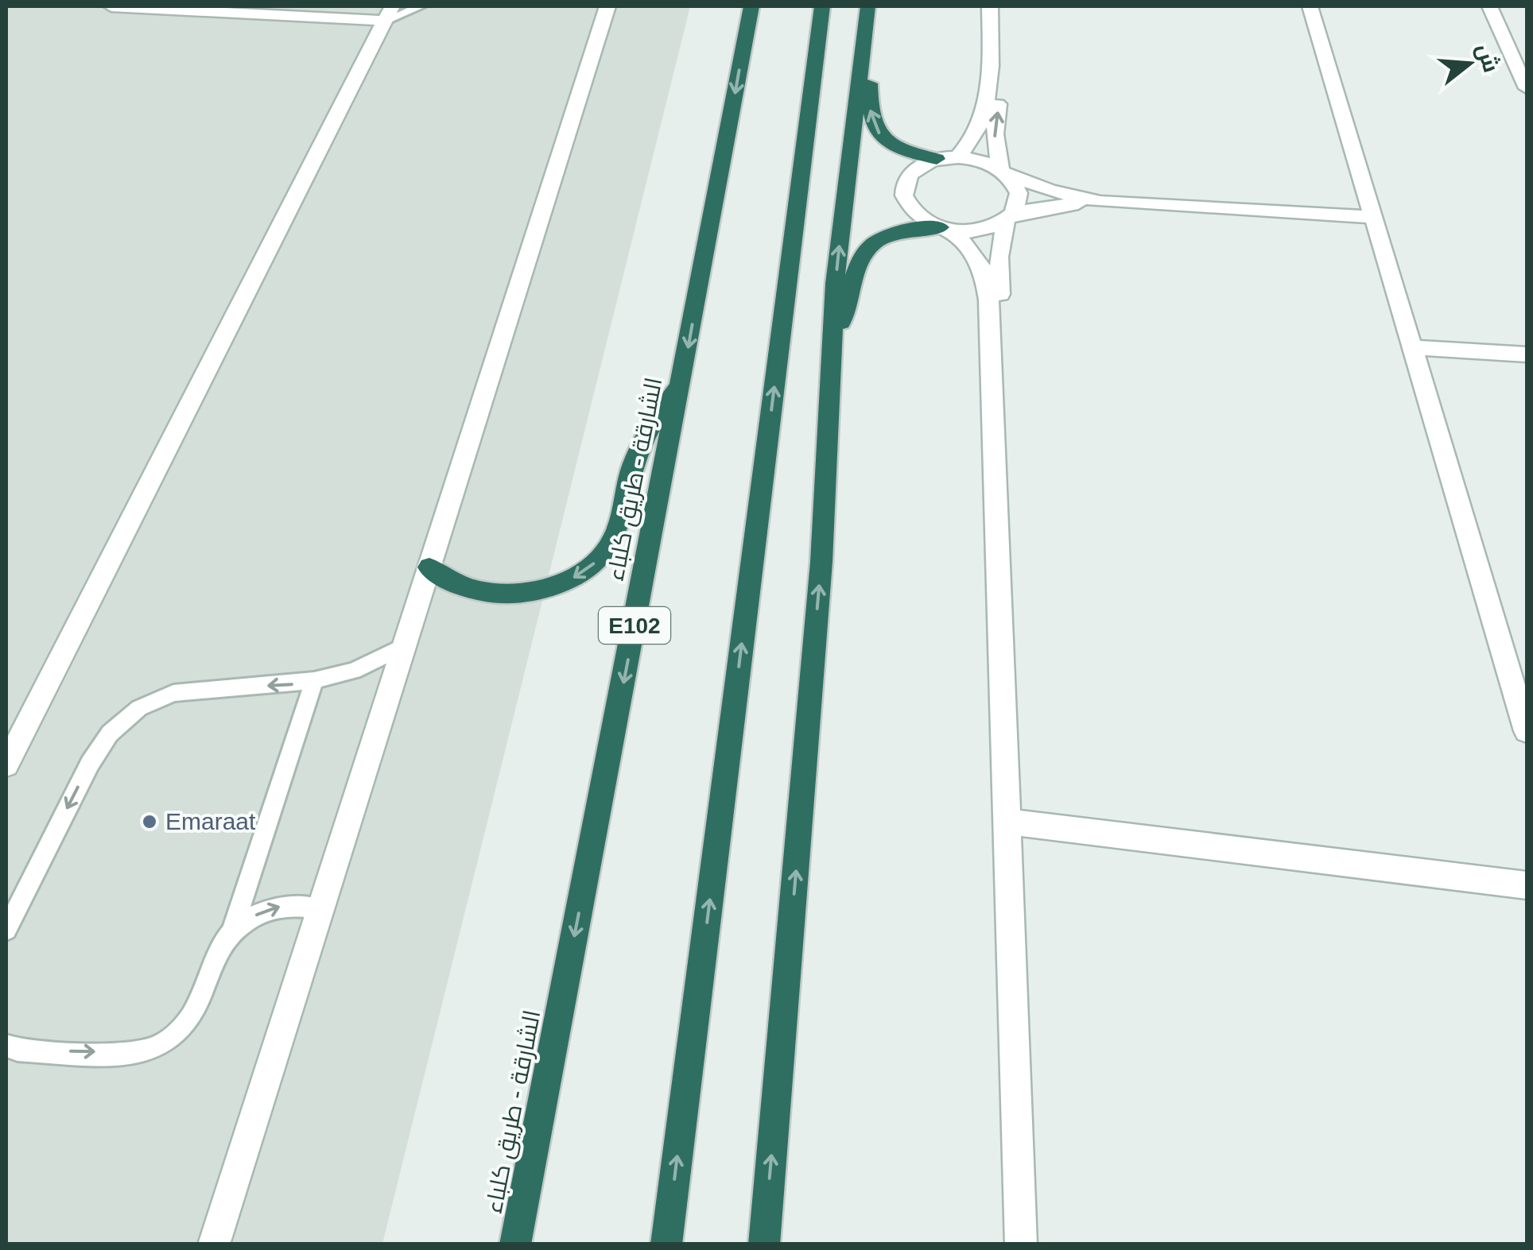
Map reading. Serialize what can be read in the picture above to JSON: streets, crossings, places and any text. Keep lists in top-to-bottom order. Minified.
{"streets":{"highway":["الشارقة - طريق كلباء","E102"]},"places":["Emaraat"],"north":"right"}
